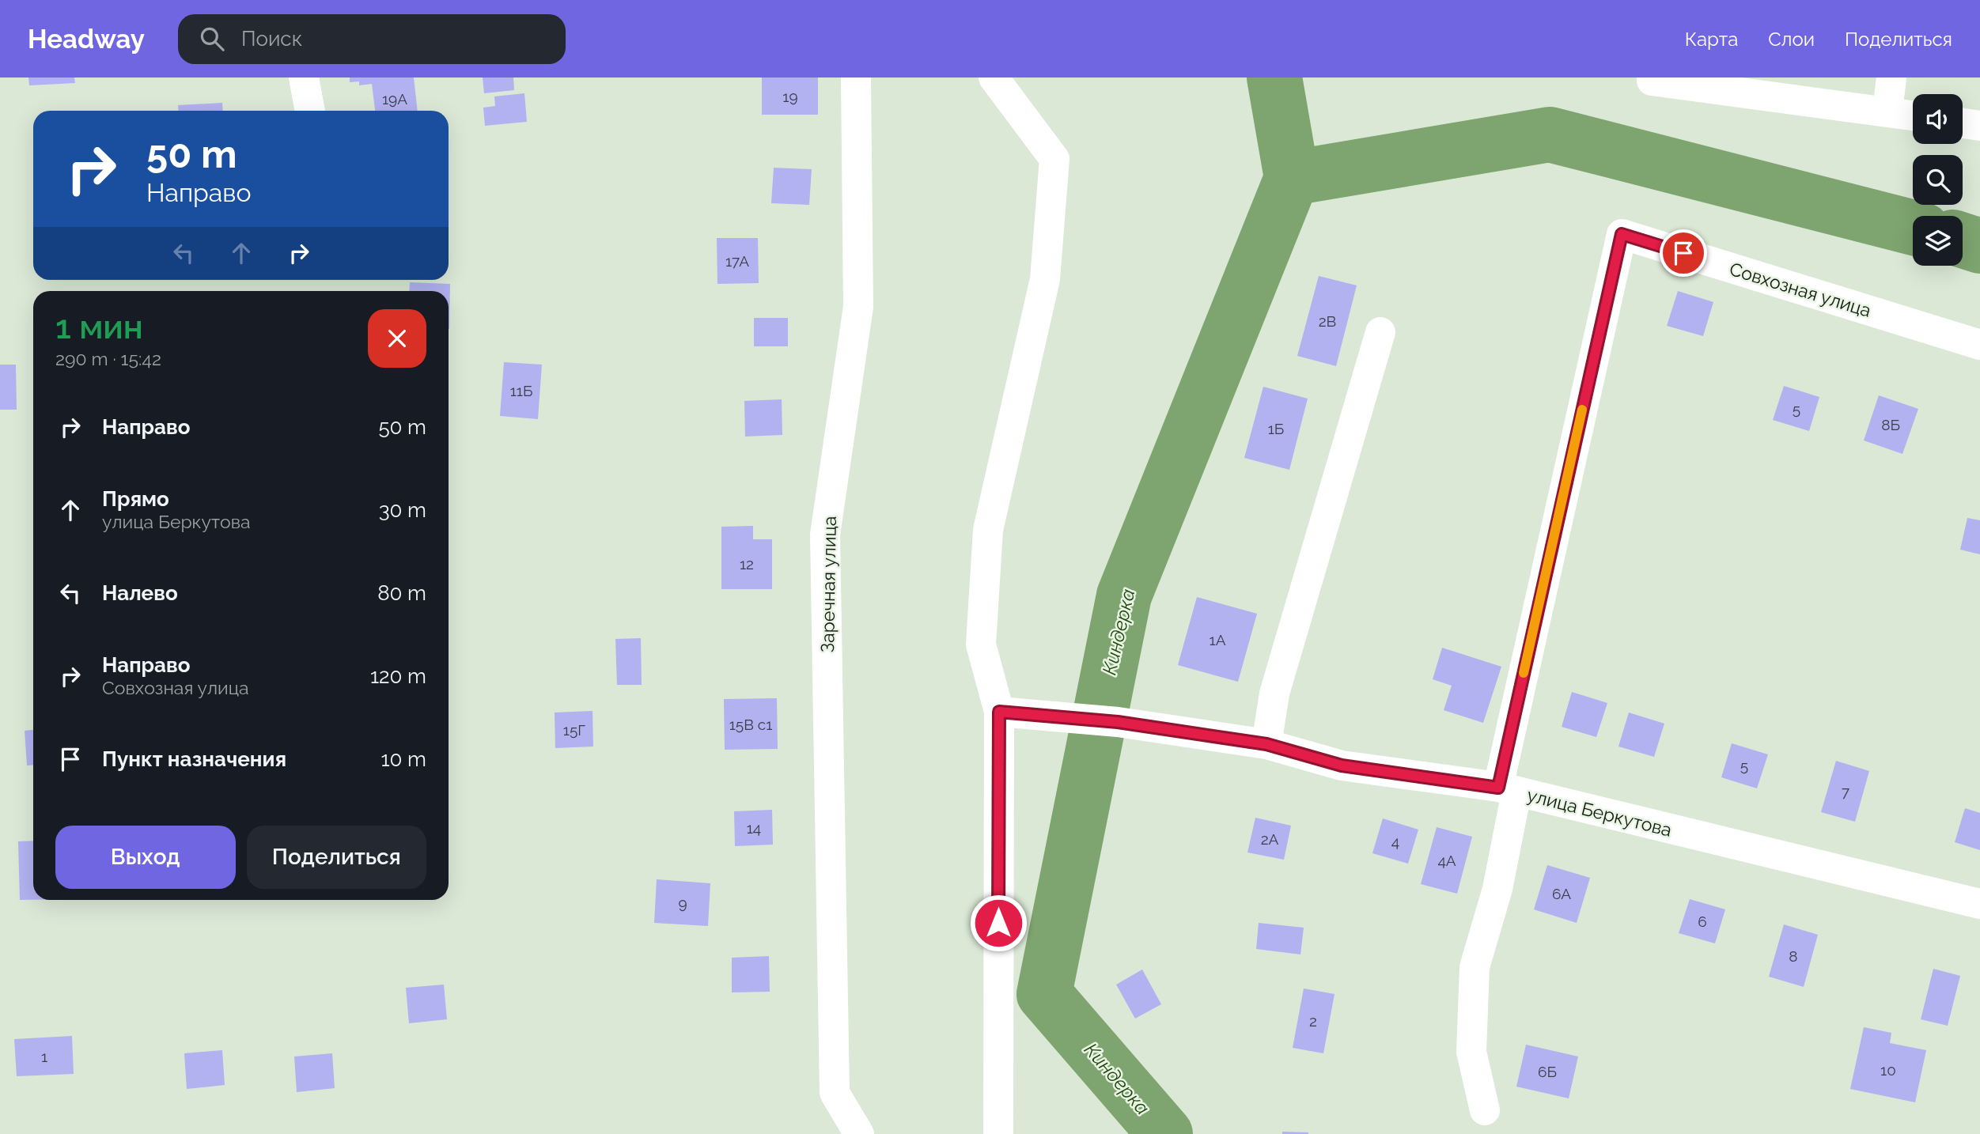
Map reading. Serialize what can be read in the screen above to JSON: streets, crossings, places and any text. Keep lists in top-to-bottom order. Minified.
{"streets":{"street":["Совхозная улица","Заречная улица","улица Беркутова"]},"crossings":[["Совхозная улица","улица Беркутова"]],"water":["Киндерка"],"house_numbers":["19","19А","17А","2В","11Б","5","8Б","1Б","12","1А","15В с1","15Г","5","7","14","2А","4","4А","6А","9","6","8","2","1","10","6Б"],"page":{"header":"Headway","search":"Поиск","nav":["Карта","Слои","Поделиться"],"turn":["50 m","Направо"],"heading":["1 мин","290 m · 15:42"],"list":[{"name":"Направо","value":"50 m"},{"name":"Прямо","note":"улица Беркутова","value":"30 m"},{"name":"Налево","value":"80 m"},{"name":"Направо","note":"Совхозная улица","value":"120 m"},{"name":"Пункт назначения","value":"10 m"}],"buttons":["Выход","Поделиться"]}}
